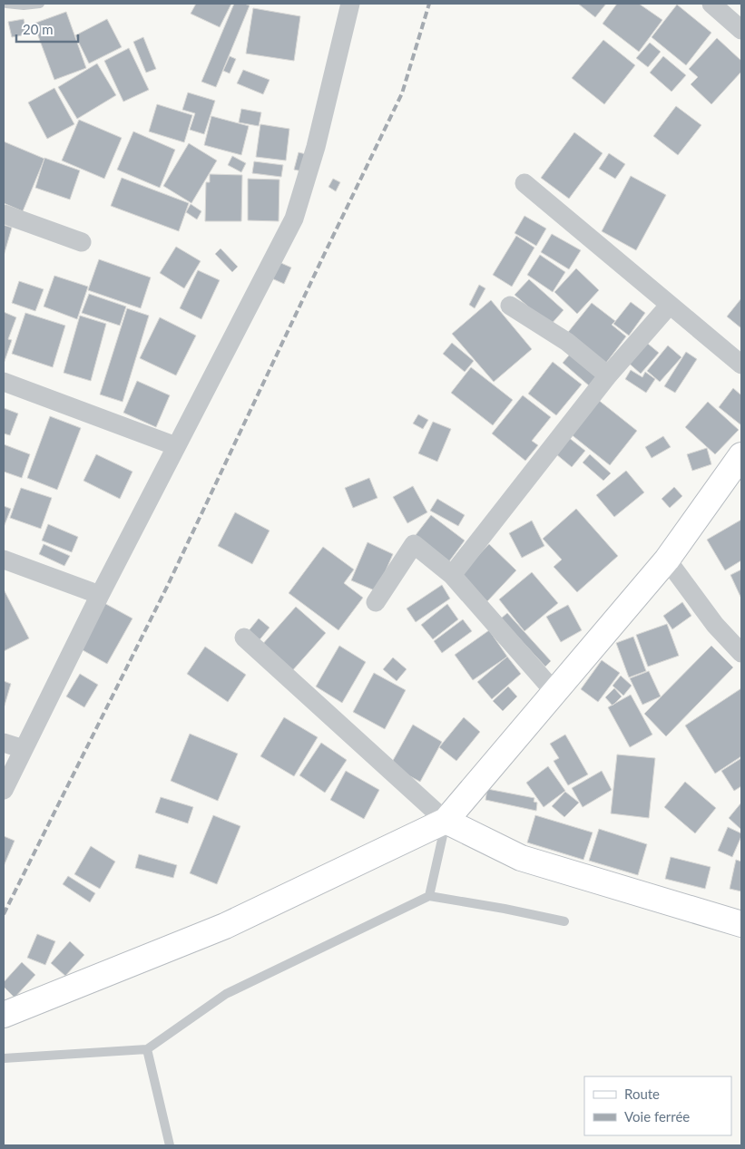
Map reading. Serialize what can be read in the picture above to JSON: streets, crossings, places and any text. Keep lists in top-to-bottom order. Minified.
{"legend":["Route","Voie ferrée"],"scale_bar":"20 m"}
